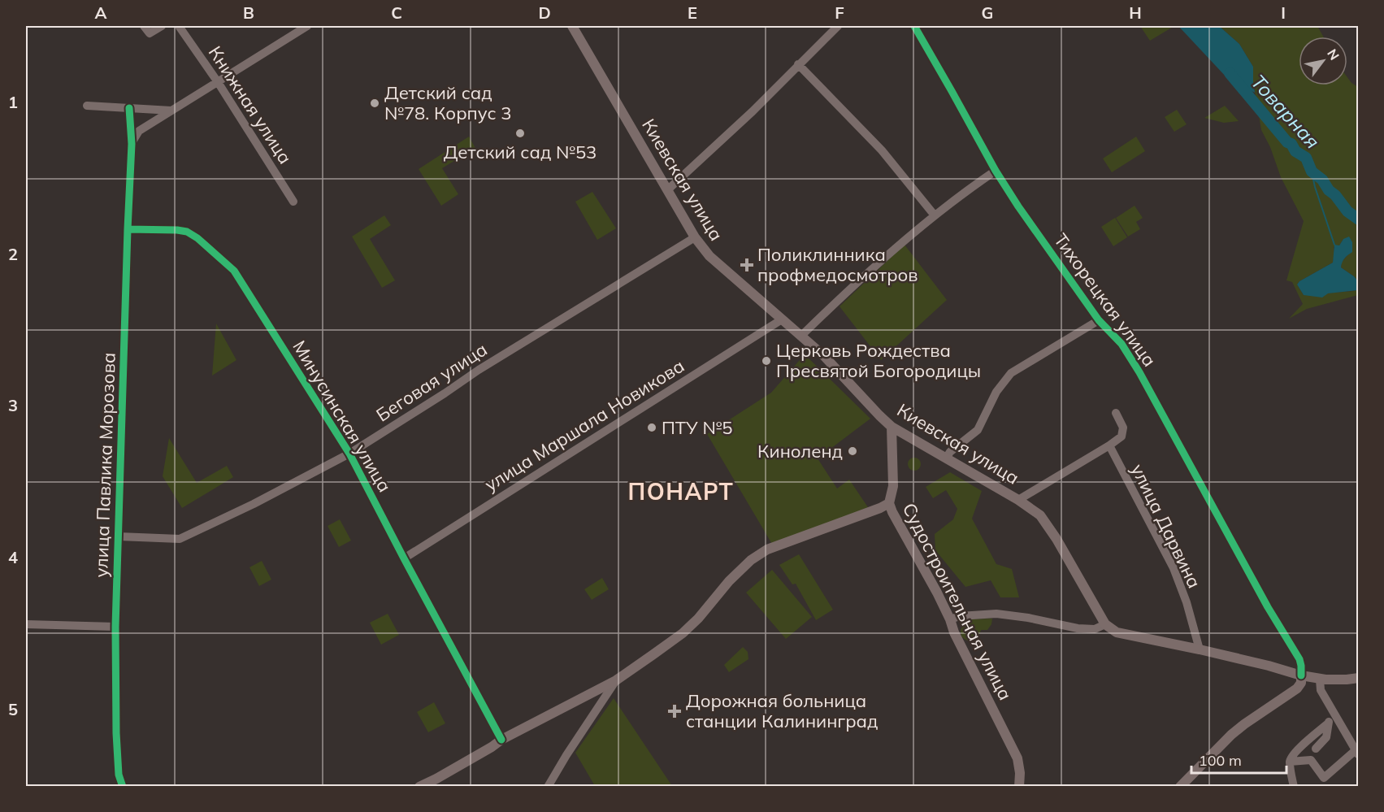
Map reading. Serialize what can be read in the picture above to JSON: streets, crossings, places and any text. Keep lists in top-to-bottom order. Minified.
{"streets":{"main road":["Киевская улица","Судостроительная улица"],"street":["Книжная улица","Тихорецкая улица","Беговая улица","Минусинская улица","улица Маршала Новикова","улица Павлика Морозова","улица Дарвина"]},"crossings":[["Киевская улица","Беговая улица"],["Киевская улица","улица Маршала Новикова"],["Киевская улица","Судостроительная улица"],["Беговая улица","Минусинская улица"],["Беговая улица","улица Павлика Морозова"],["Минусинская улица","улица Маршала Новикова"],["Минусинская улица","улица Павлика Морозова"]],"districts":["ПОНАРТ"],"water":["Товарная"],"places":{"other":["Детский сад №78. Корпус 3","Детский сад №53","Церковь Рождества Пресвятой Богородицы","ПТУ №5","Киноленд"],"health":["Поликлинника профмедосмотров","Дорожная больница станции Калининград"]},"scale_bar":"100 m","north":"top right","grid":{"columns":["A","B","C","D","E","F","G","H","I"],"rows":["1","2","3","4","5"]}}
